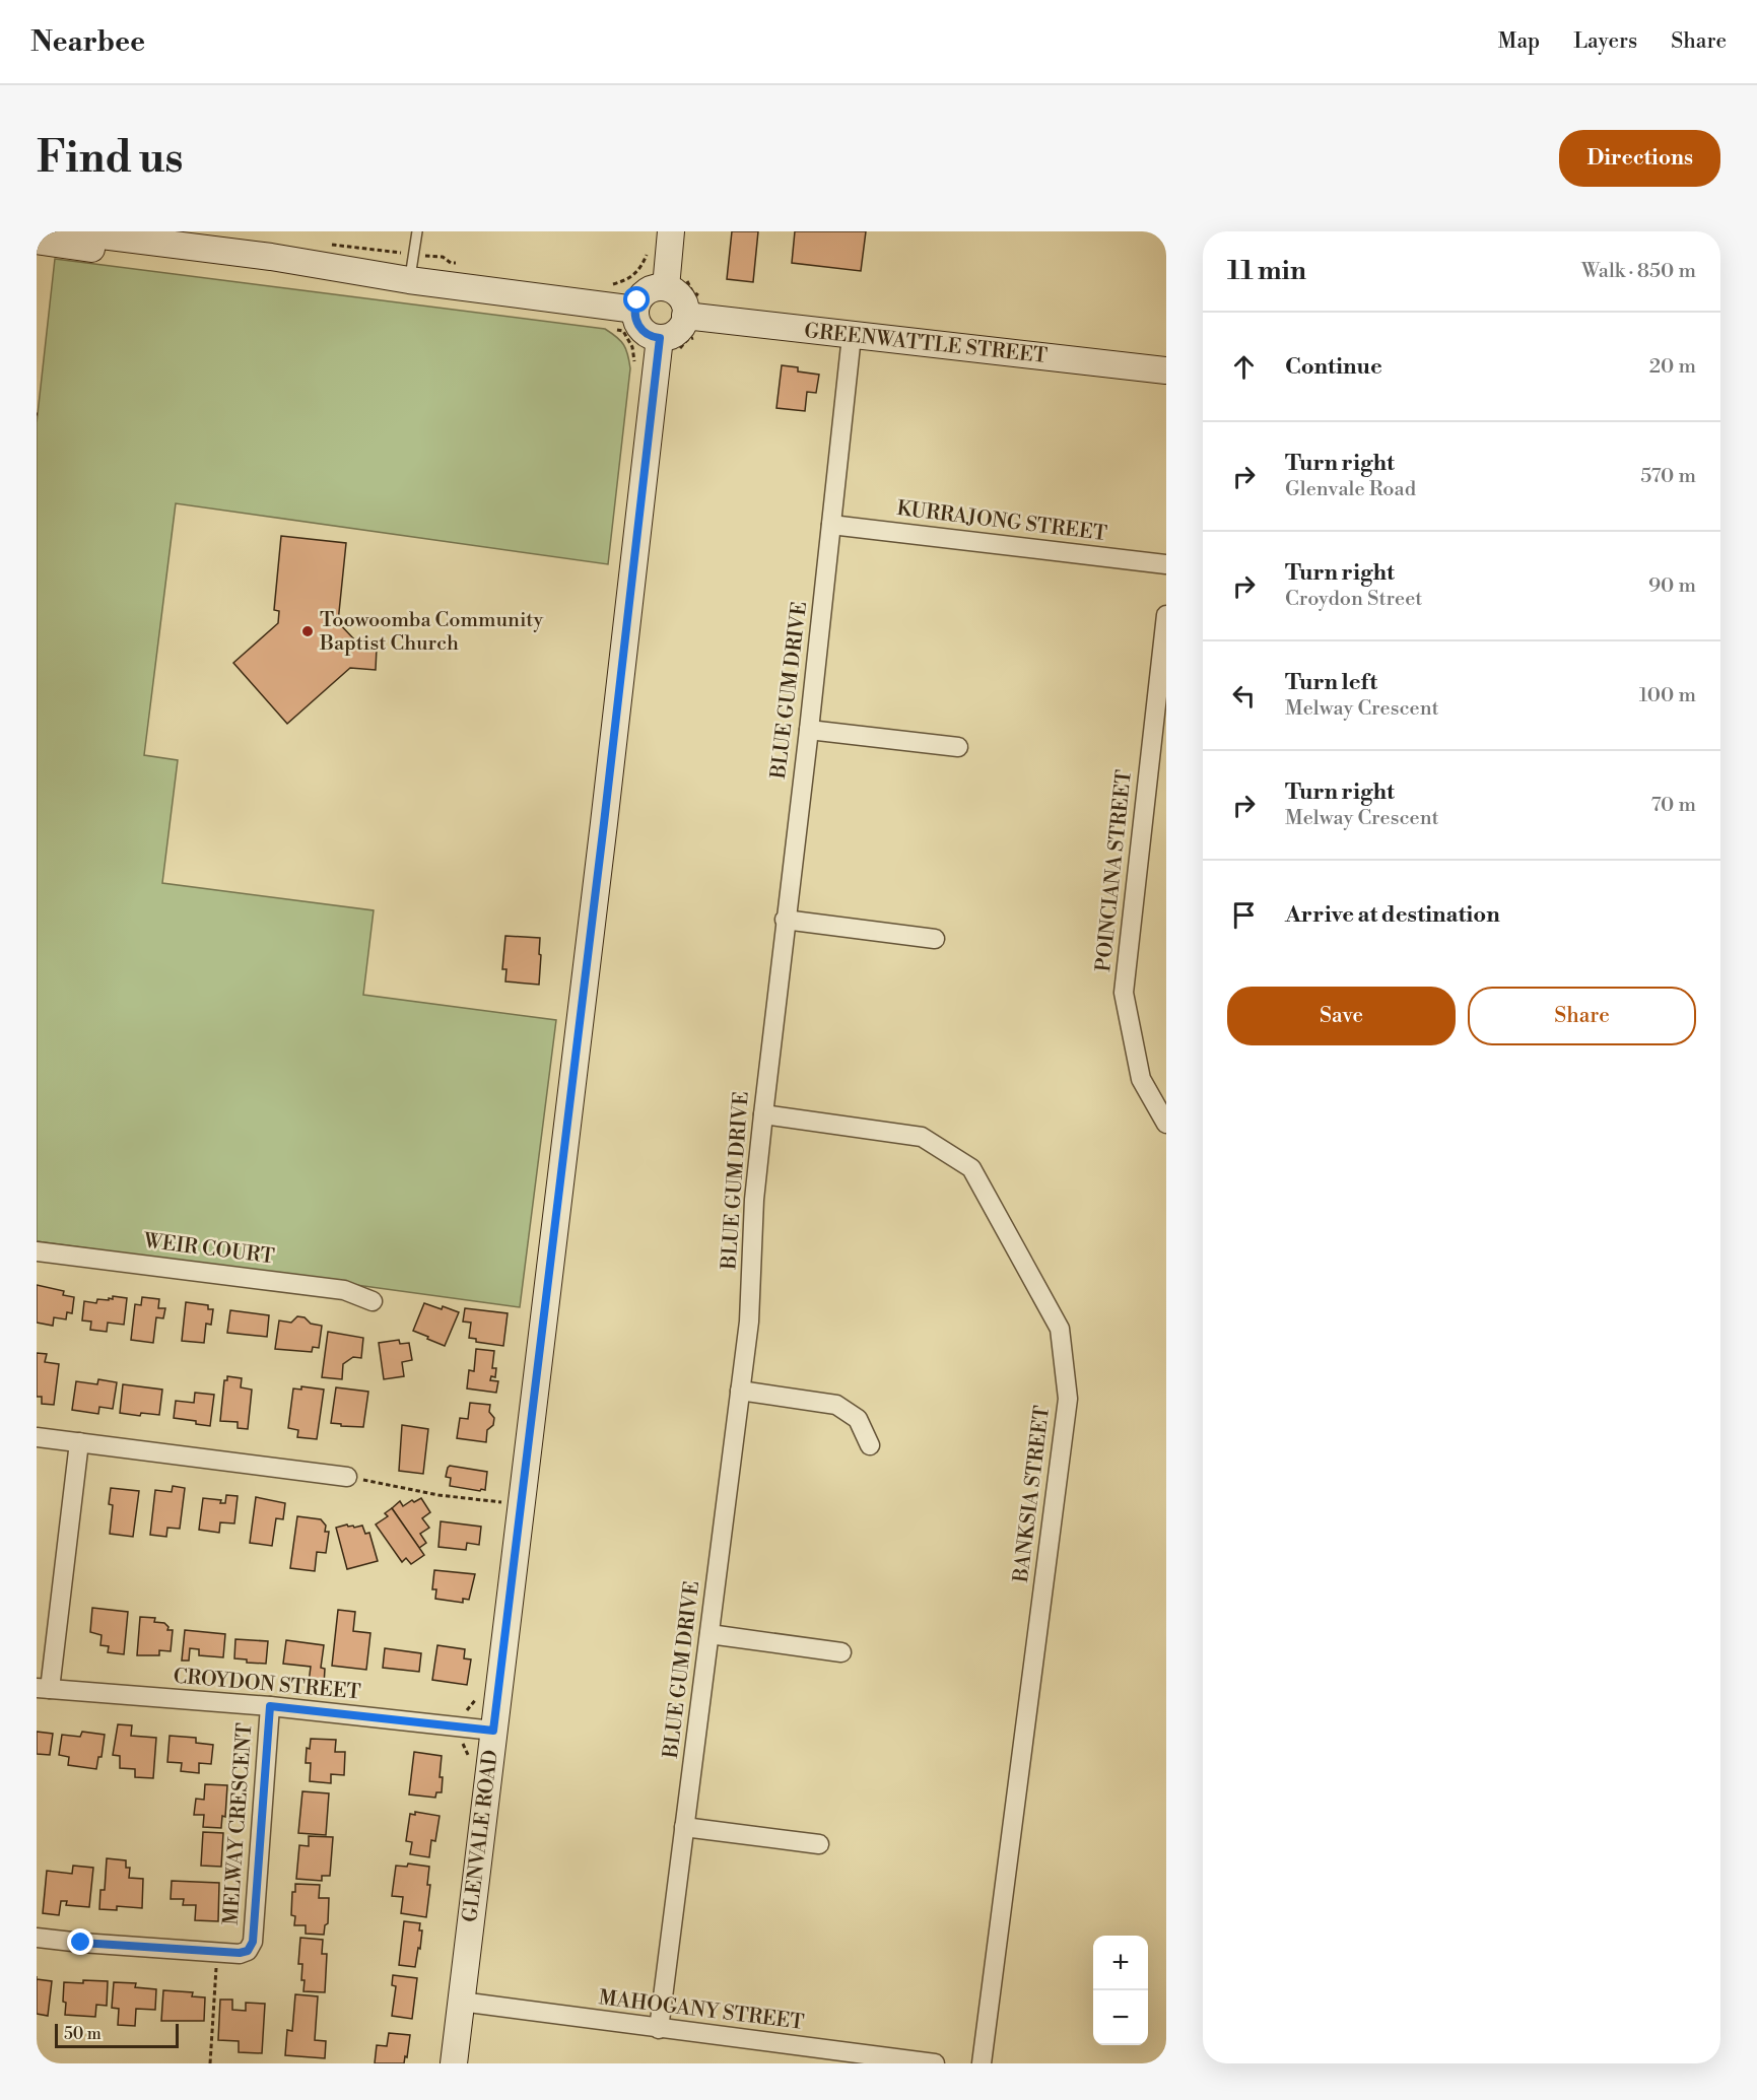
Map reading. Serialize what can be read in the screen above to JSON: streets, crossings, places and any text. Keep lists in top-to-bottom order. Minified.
{"streets":{"street":["GREENWATTLE STREET","KURRAJONG STREET","BLUE GUM DRIVE","POINCIANA STREET","WEIR COURT","BANKSIA STREET","CROYDON STREET","MELWAY CRESCENT","GLENVALE ROAD","MAHOGANY STREET"]},"crossings":[["GREENWATTLE STREET","BLUE GUM DRIVE"],["GREENWATTLE STREET","GLENVALE ROAD"],["KURRAJONG STREET","BLUE GUM DRIVE"],["BLUE GUM DRIVE","BANKSIA STREET"],["BLUE GUM DRIVE","MAHOGANY STREET"],["CROYDON STREET","MELWAY CRESCENT"],["CROYDON STREET","GLENVALE ROAD"],["GLENVALE ROAD","MAHOGANY STREET"]],"places":["Toowoomba Community Baptist Church"],"scale_bar":"50 m","page":{"header":"Nearbee","nav":["Map","Layers","Share"],"buttons":["Directions",["Save","Share"]],"title":"Find us","heading":["11 min","Walk · 850 m"],"list":[["Continue","20 m"],["Turn right","Glenvale Road","570 m"],["Turn right","Croydon Street","90 m"],["Turn left","Melway Crescent","100 m"],["Turn right","Melway Crescent","70 m"],"Arrive at destination"],"map_buttons":["+","−"],"scale":"50 m"}}
